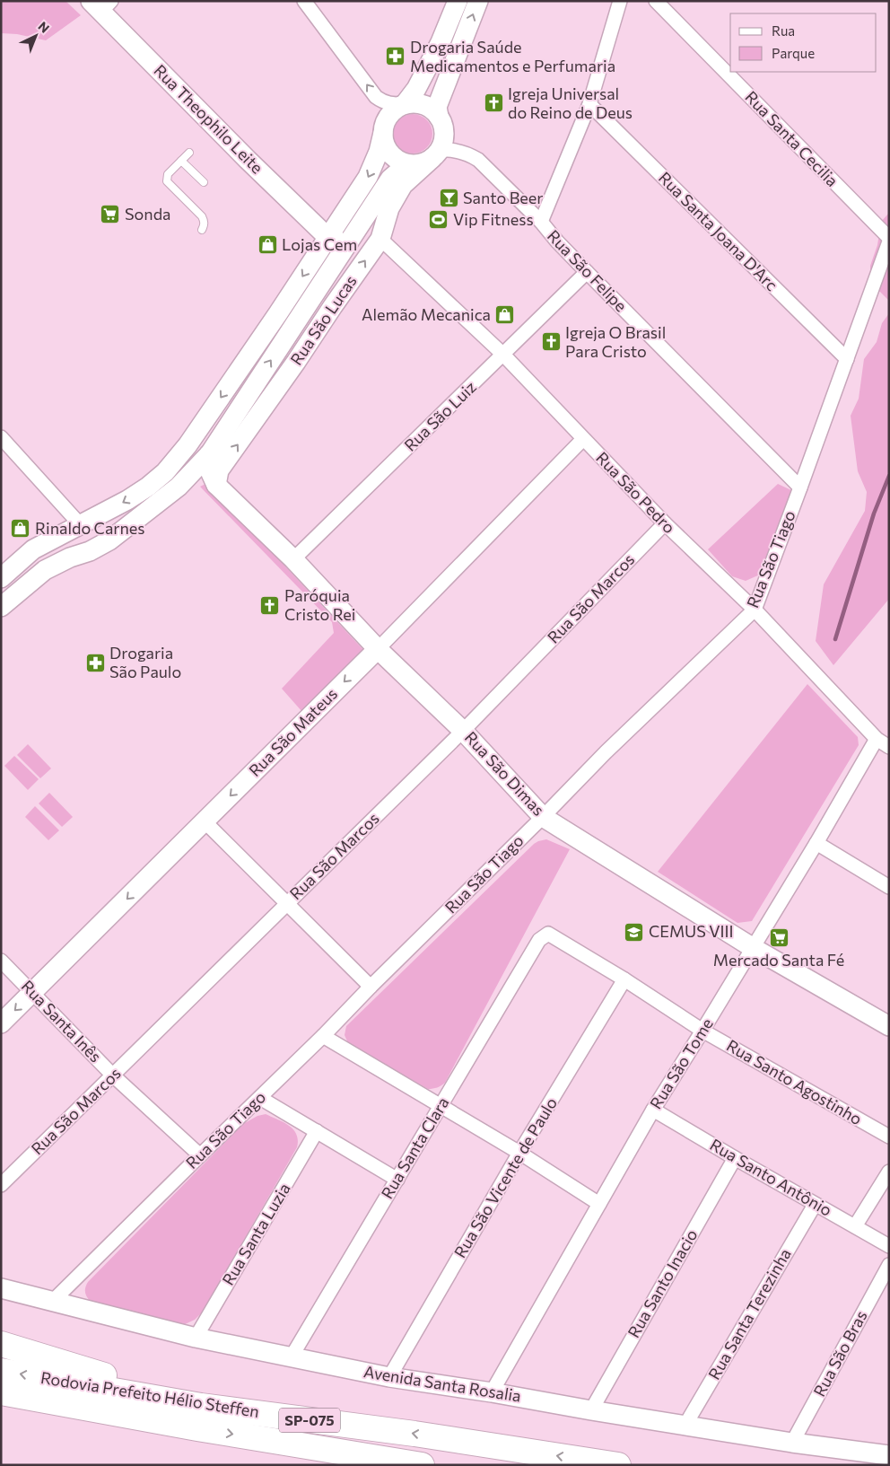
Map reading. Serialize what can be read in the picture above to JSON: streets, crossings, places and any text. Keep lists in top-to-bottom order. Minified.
{"streets":{"highway":["Rodovia Prefeito Hélio Steffen","SP-075"],"street":["Rua Theophilo Leite","Rua Santa Cecilia","Rua Santa Joana D'Arc","Rua São Felipe","Rua São Lucas","Rua São Luiz","Rua São Pedro","Rua São Tiago","Rua São Marcos","Rua São Mateus","Rua São Dimas","Rua Santa Inês","Rua São Tome","Rua Santo Agostinho","Rua Santa Clara","Rua São Vicente de Paulo","Rua Santo Antônio","Rua Santa Luzia","Rua Santo Inacio","Rua Santa Terezinha","Rua São Bras","Avenida Santa Rosalia"]},"crossings":[["Rua Santa Cecilia","Rua São Tiago"],["Rua Santa Joana D'Arc","Rua São Tiago"],["Rua São Felipe","Rua São Lucas"],["Rua São Felipe","Rua São Luiz"],["Rua São Felipe","Rua São Tiago"],["Rua São Lucas","Rua São Pedro"],["Rua São Lucas","Rua São Dimas"],["Rua São Luiz","Rua São Pedro"],["Rua São Luiz","Rua São Dimas"],["Rua São Pedro","Rua São Tiago"],["Rua São Pedro","Rua São Marcos"],["Rua São Pedro","Rua São Mateus"],["Rua São Pedro","Rua São Tome"],["Rua São Tiago","Rua São Dimas"],["Rua São Tiago","Rua Santa Inês"],["Rua São Tiago","Avenida Santa Rosalia"],["Rua São Marcos","Rua São Dimas"],["Rua São Marcos","Rua Santa Inês"],["Rua São Mateus","Rua São Dimas"],["Rua São Mateus","Rua Santa Inês"],["Rua São Dimas","Rua São Tome"],["Rua São Tome","Rua Santo Agostinho"],["Rua São Tome","Rua Santo Antônio"],["Rua São Tome","Avenida Santa Rosalia"],["Rua Santo Agostinho","Rua Santa Clara"],["Rua Santo Agostinho","Rua São Vicente de Paulo"],["Rua Santa Clara","Avenida Santa Rosalia"],["Rua São Vicente de Paulo","Avenida Santa Rosalia"],["Rua Santo Antônio","Rua Santo Inacio"],["Rua Santo Antônio","Rua Santa Terezinha"],["Rua Santa Luzia","Avenida Santa Rosalia"],["Rua Santo Inacio","Avenida Santa Rosalia"],["Rua Santa Terezinha","Avenida Santa Rosalia"],["Rua São Bras","Avenida Santa Rosalia"]],"one_way":["Rua São Mateus"],"places":{"pharmacy":["Drogaria Saúde Medicamentos e Perfumaria","Drogaria São Paulo"],"church":["Igreja Universal do Reino de Deus","Igreja O Brasil Para Cristo","Paróquia Cristo Rei"],"bar":["Santo Beer"],"supermarket":["Sonda","Mercado Santa Fé"],"sports":["Vip Fitness"],"shop":["Lojas Cem","Alemão Mecanica","Rinaldo Carnes"],"school or university":["CEMUS VIII"]},"legend":["Rua","Parque"],"north":"top right"}
